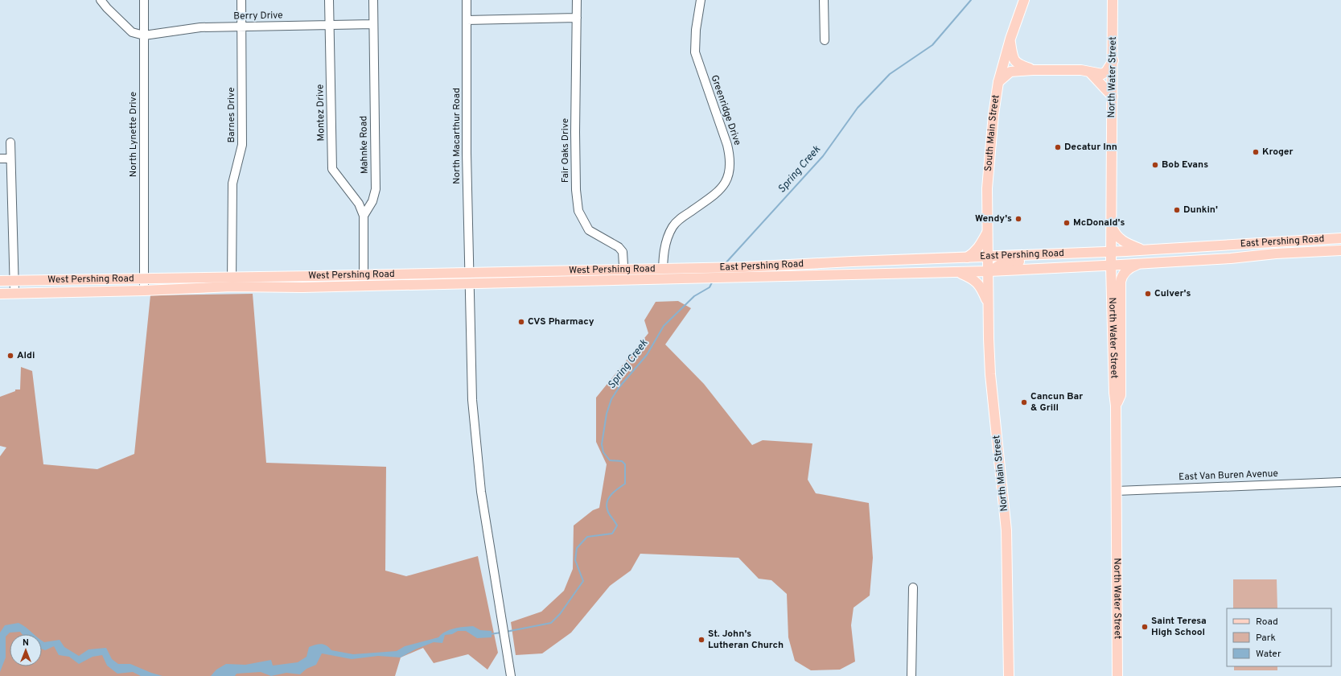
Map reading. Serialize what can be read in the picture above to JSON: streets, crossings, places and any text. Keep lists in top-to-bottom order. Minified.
{"streets":{"main road":["North Water Street","South Main Street","East Pershing Road","West Pershing Road","North Main Street"],"street":["Berry Drive","Greenridge Drive","Montez Drive","Barnes Drive","North Lynette Drive","North Macarthur Road","Mahnke Road","Fair Oaks Drive","East Van Buren Avenue"]},"crossings":[["Berry Drive","Montez Drive"],["Berry Drive","Barnes Drive"],["Berry Drive","North Lynette Drive"],["Berry Drive","Mahnke Road"],["North Water Street","East Pershing Road"],["North Water Street","West Pershing Road"],["North Water Street","East Van Buren Avenue"],["Greenridge Drive","West Pershing Road"],["Montez Drive","Mahnke Road"],["Barnes Drive","West Pershing Road"],["South Main Street","East Pershing Road"],["South Main Street","West Pershing Road"],["South Main Street","North Main Street"],["North Lynette Drive","West Pershing Road"],["North Macarthur Road","West Pershing Road"],["Fair Oaks Drive","West Pershing Road"],["East Pershing Road","West Pershing Road"],["West Pershing Road","North Main Street"]],"water":["Spring Creek"],"places":["Decatur Inn","Kroger","Bob Evans","Dunkin'","Wendy's","McDonald's","Culver's","CVS Pharmacy","Aldi","Cancun Bar & Grill","Saint Teresa High School","St. John's Lutheran Church"],"legend":["Road","Park","Water"],"north":"top"}
